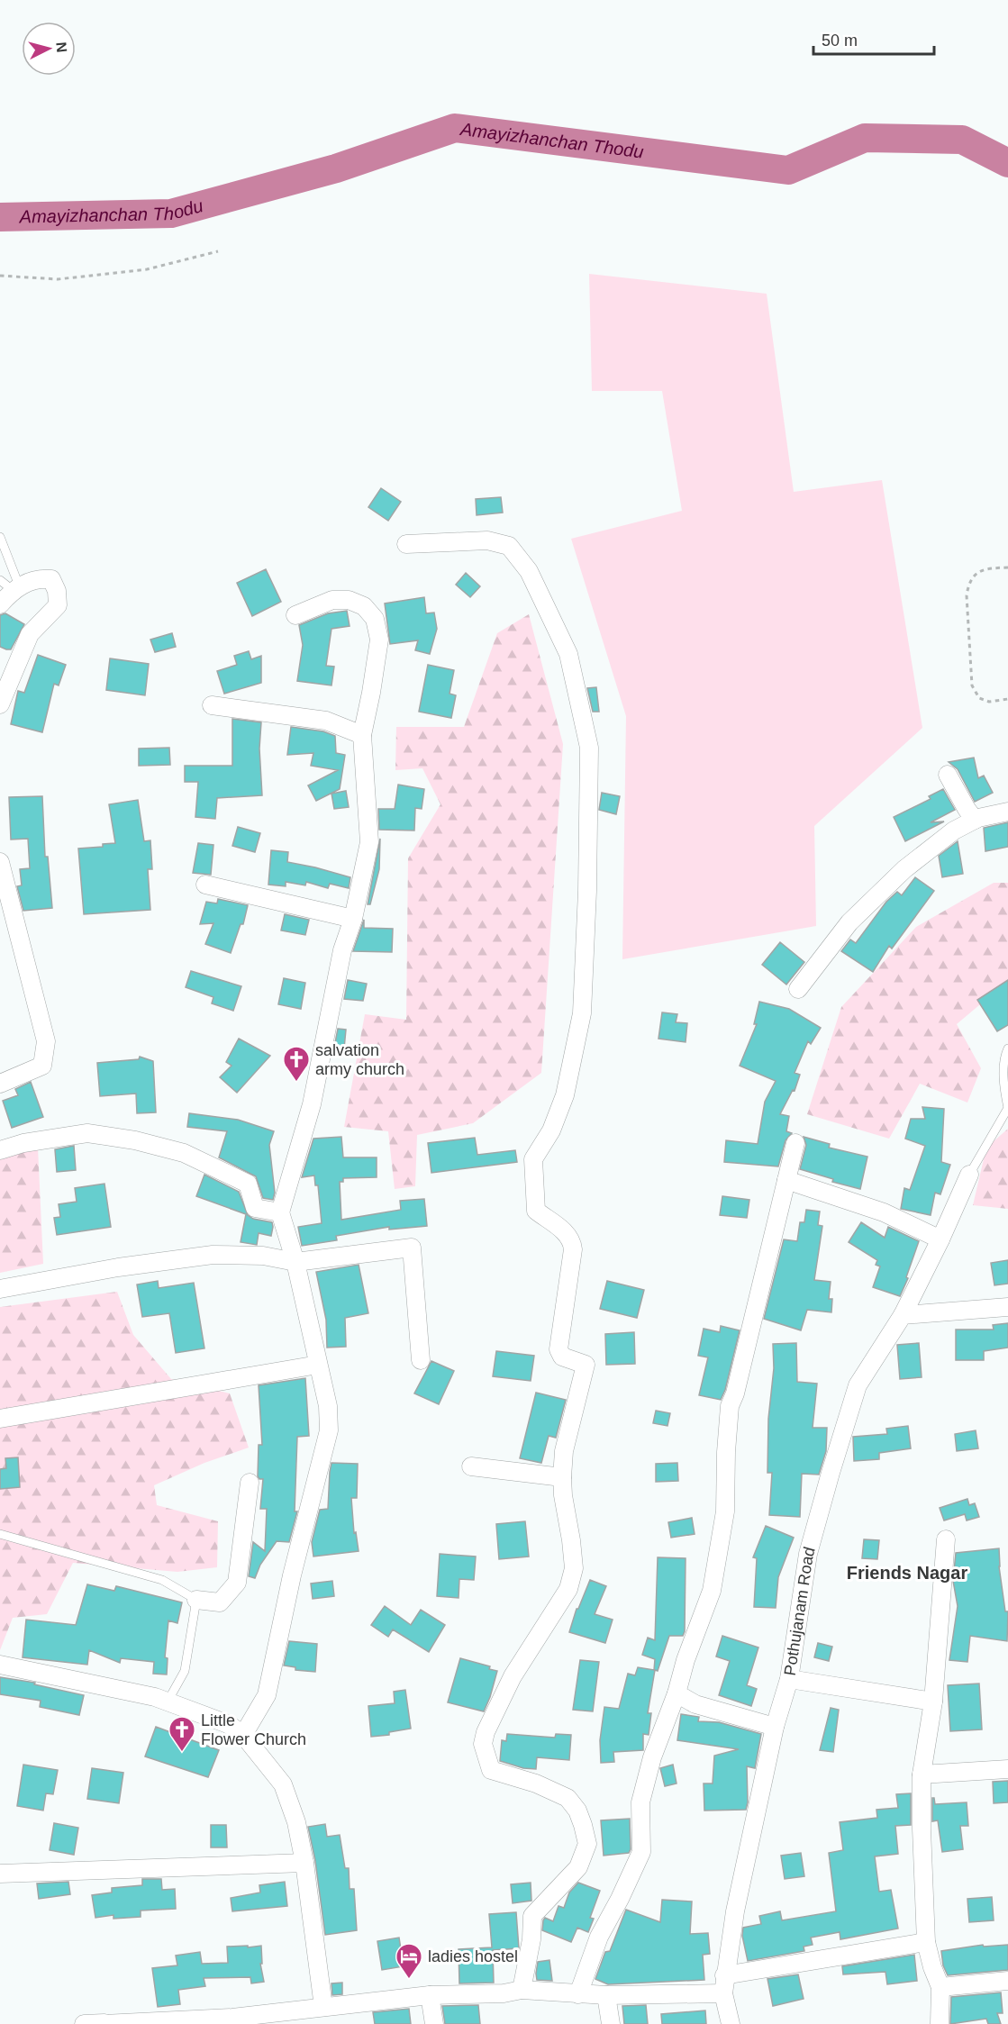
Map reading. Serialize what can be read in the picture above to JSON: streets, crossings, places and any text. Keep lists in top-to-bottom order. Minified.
{"streets":{"street":["Pothujanam Road"]},"districts":["Friends Nagar"],"water":["Amayizhanchan Thodu"],"places":{"church":["salvation army church","Little Flower Church"],"hotel":["ladies hostel"]},"scale_bar":"50 m","north":"right"}
